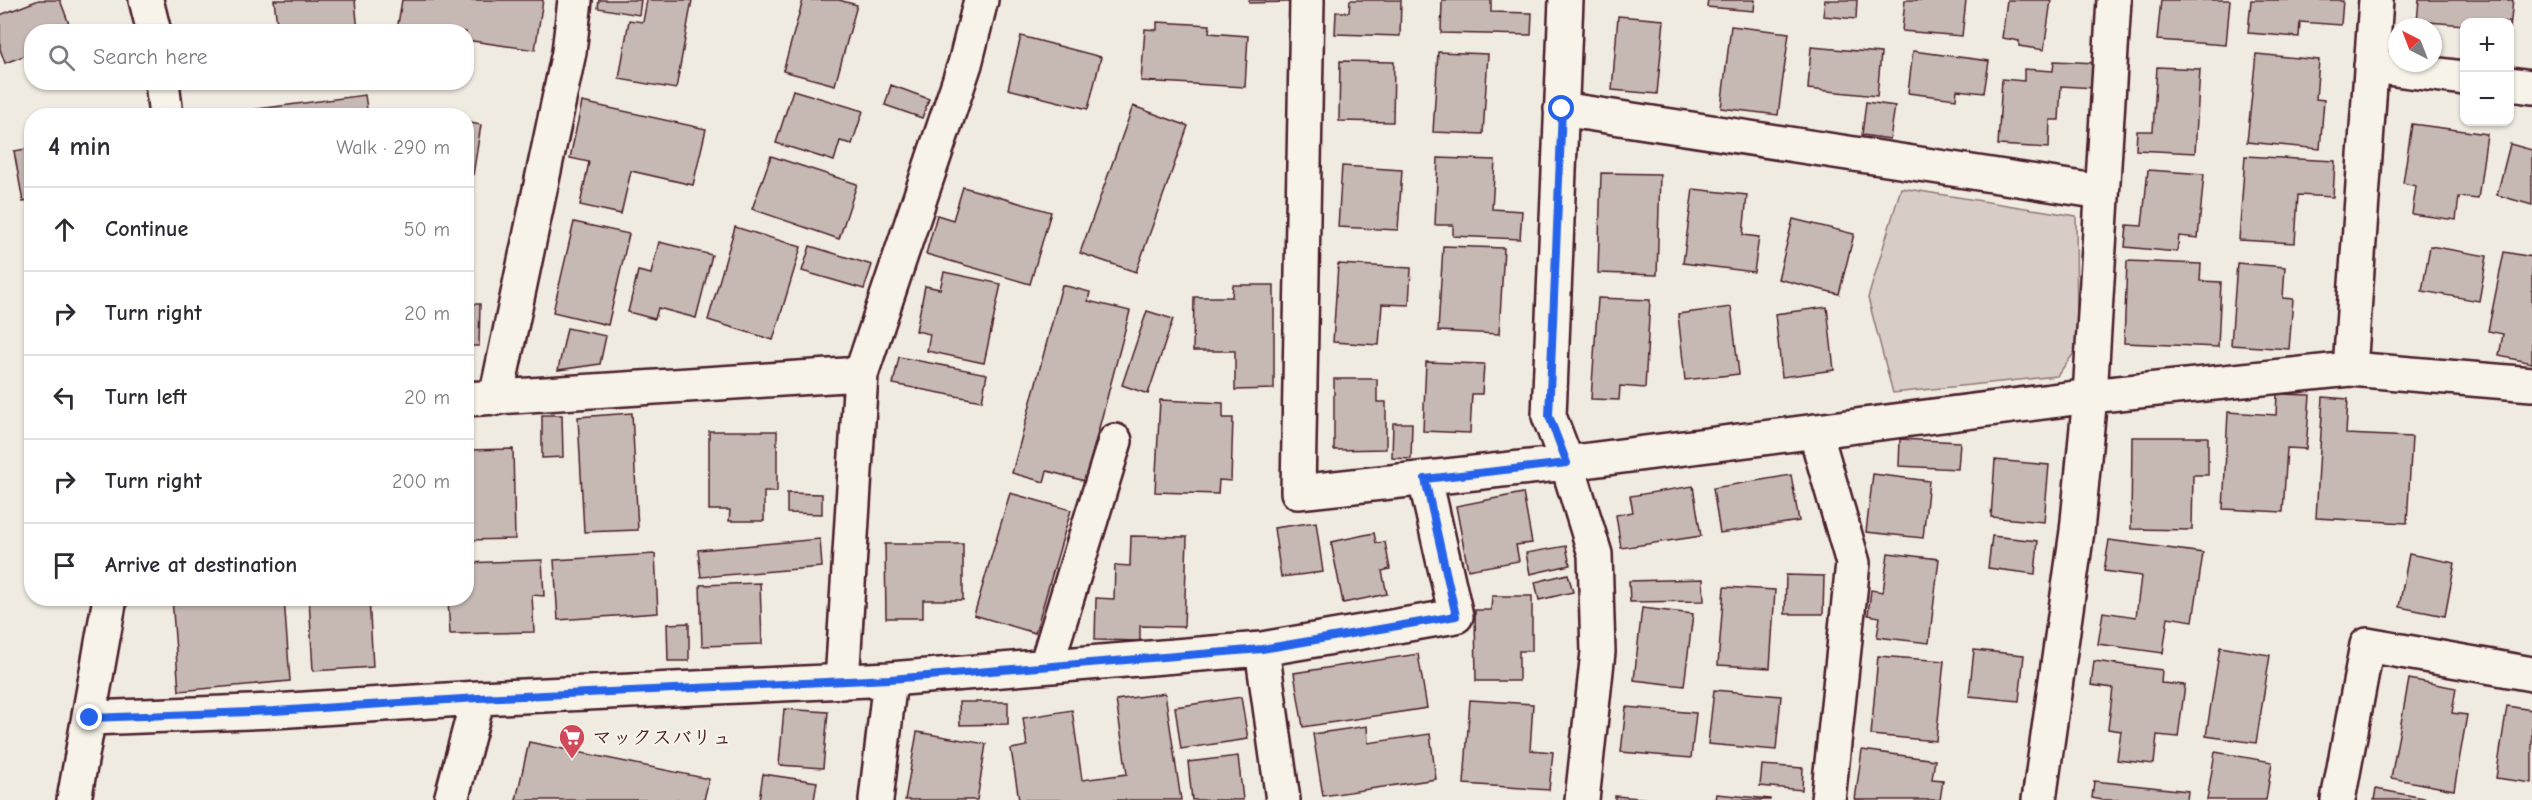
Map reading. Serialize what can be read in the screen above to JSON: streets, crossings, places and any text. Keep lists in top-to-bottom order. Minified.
{"places":{"supermarket":["マックスバリュ"]},"north":"top left","page":{"map_buttons":["+","−"],"search":"Search here","heading":["4 min","Walk · 290 m"],"list":[["Continue","50 m"],["Turn right","20 m"],["Turn left","20 m"],["Turn right","200 m"],"Arrive at destination"]}}
